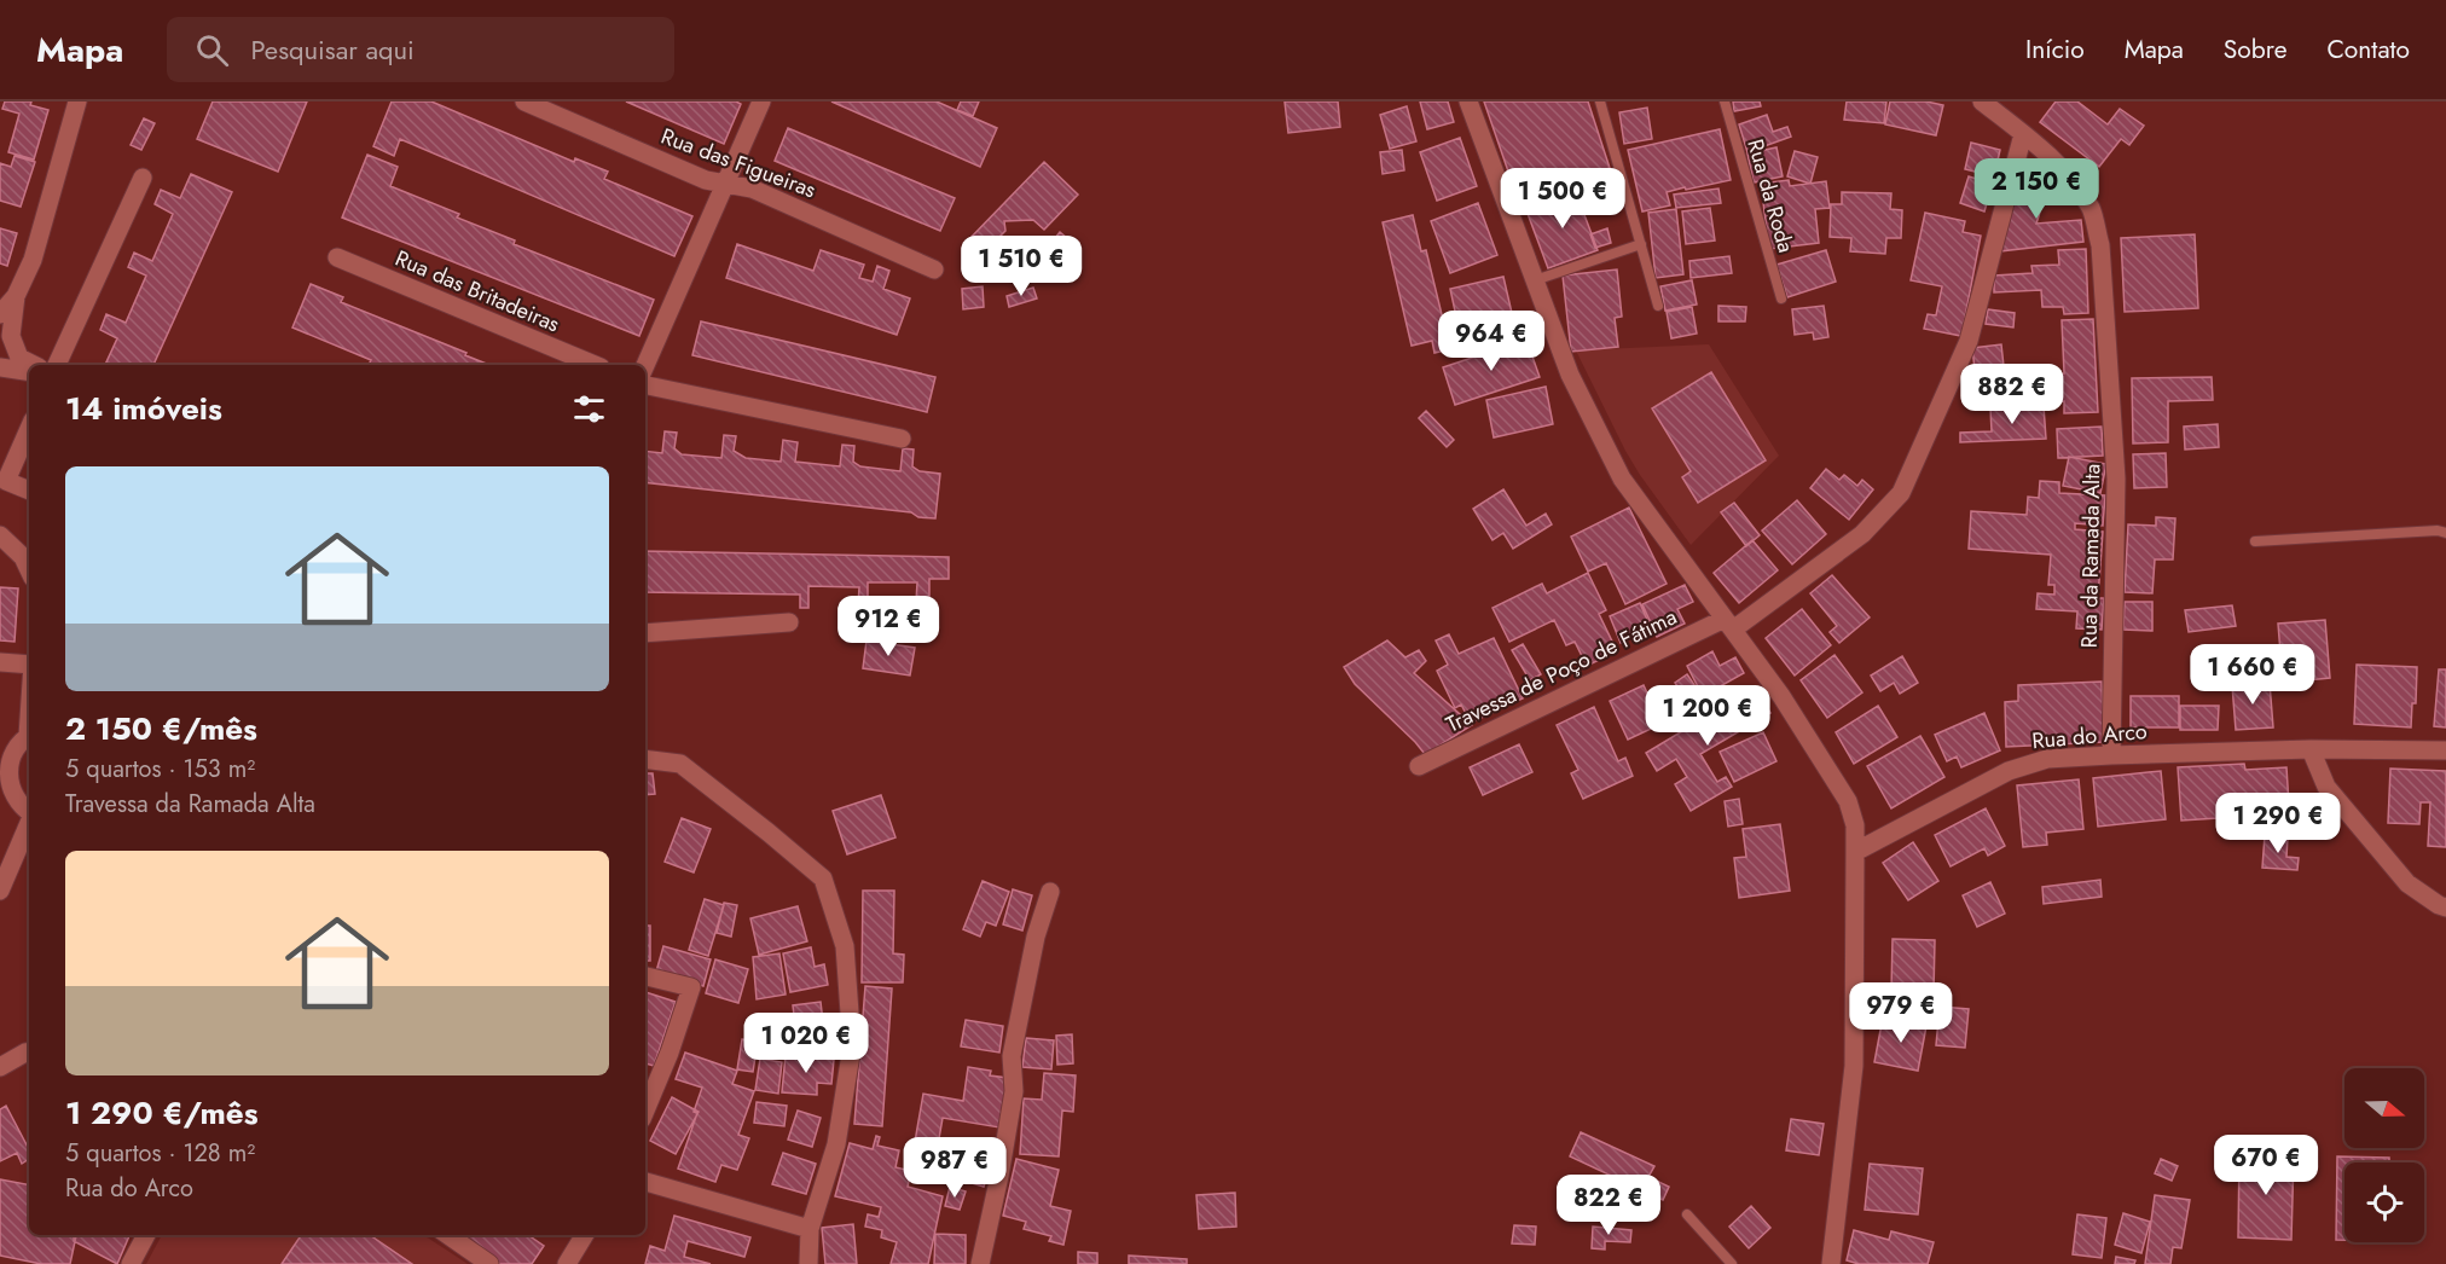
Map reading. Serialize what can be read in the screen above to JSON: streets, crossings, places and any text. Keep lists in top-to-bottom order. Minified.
{"streets":{"street":["Rua das Figueiras","Rua das Britadeiras","Rua da Ramada Alta","Travessa de Poço de Fátima","Rua do Arco"],"lane":["Rua da Roda"]},"crossings":[["Rua da Ramada Alta","Travessa de Poço de Fátima"],["Rua da Ramada Alta","Rua do Arco"]],"north":"right","page":{"header":"Mapa","search":"Pesquisar aqui","nav":["Início","Mapa","Sobre","Contato"],"price":["2 150 €","1 500 €","1 510 €","964 €","882 €","912 €","1 660 €","1 200 €","1 290 €","979 €","1 020 €","670 €","987 €","822 €"],"heading":"14 imóveis","list":[{"name":"2 150 €/mês","note":"5 quartos · 153 m² · Travessa da Ramada Alta"},{"name":"1 290 €/mês","note":"5 quartos · 128 m² · Rua do Arco"}]}}
